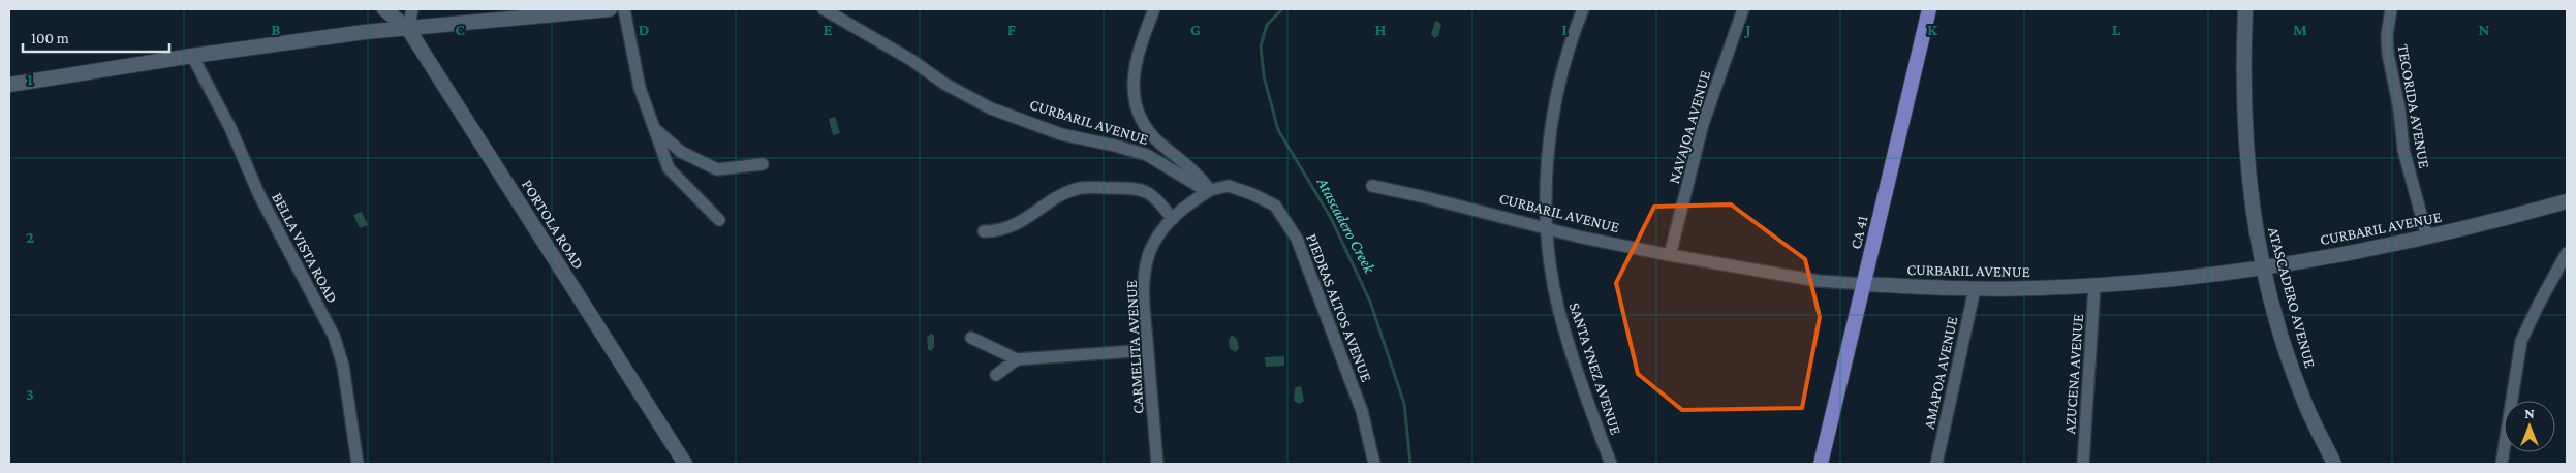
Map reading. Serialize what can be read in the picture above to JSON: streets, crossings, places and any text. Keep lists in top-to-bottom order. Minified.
{"streets":{"main road":["CURBARIL AVENUE","PORTOLA ROAD","CA 41","ATASCADERO AVENUE"],"street":["TECORIDA AVENUE","NAVAJOA AVENUE","BELLA VISTA ROAD","PIEDRAS ALTOS AVENUE","CARMELITA AVENUE","SANTA YNEZ AVENUE","AMAPOA AVENUE","AZUCENA AVENUE"]},"crossings":[["TECORIDA AVENUE","CURBARIL AVENUE"],["CURBARIL AVENUE","NAVAJOA AVENUE"],["CURBARIL AVENUE","CA 41"],["CURBARIL AVENUE","ATASCADERO AVENUE"],["CURBARIL AVENUE","PIEDRAS ALTOS AVENUE"],["CURBARIL AVENUE","CARMELITA AVENUE"],["CURBARIL AVENUE","SANTA YNEZ AVENUE"],["CURBARIL AVENUE","AMAPOA AVENUE"],["CURBARIL AVENUE","AZUCENA AVENUE"],["PIEDRAS ALTOS AVENUE","CARMELITA AVENUE"]],"water":["Atascadero Creek"],"scale_bar":"100 m","north":"top","grid":{"columns":["B","C","D","E","F","G","H","I","J","K","L","M","N"],"rows":["1","2","3"]}}
